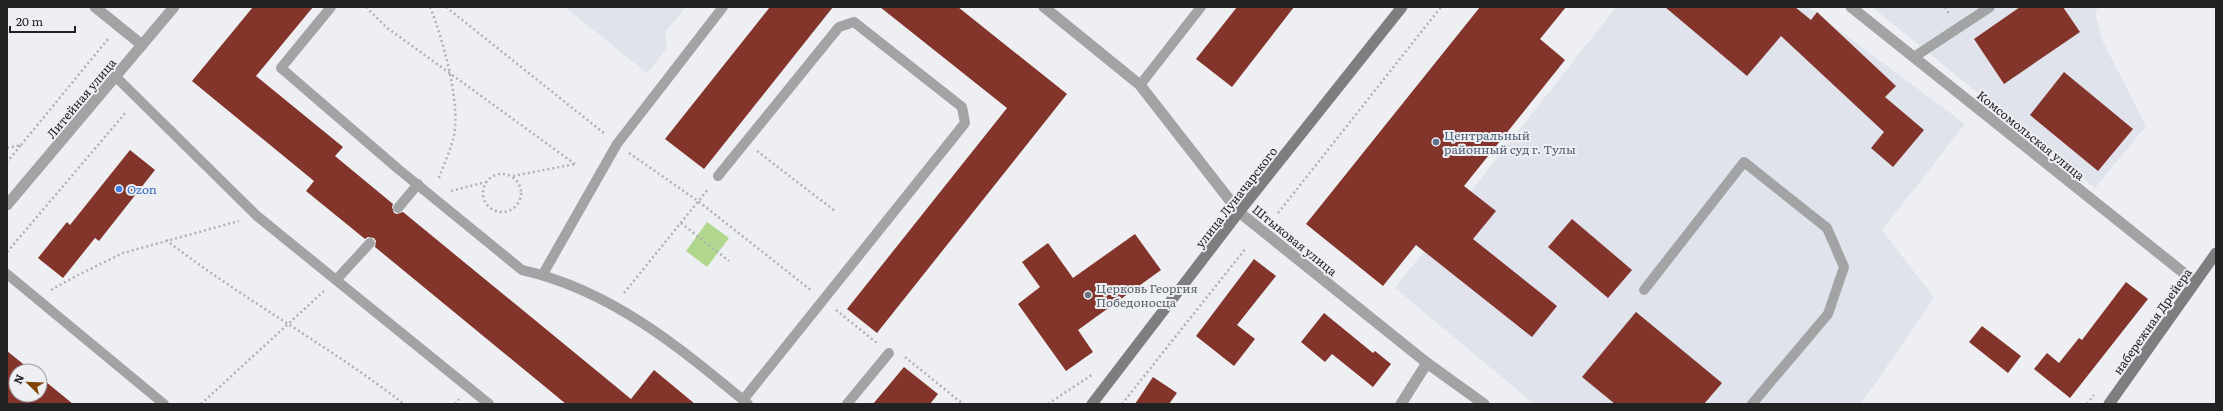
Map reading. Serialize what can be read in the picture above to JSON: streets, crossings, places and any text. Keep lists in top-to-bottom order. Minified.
{"streets":{"main road":["улица Луначарского","набережная Дрейера"],"street":["Литейная улица","Комсомольская улица","Штыковая улица"]},"crossings":[["Комсомольская улица","набережная Дрейера"],["улица Луначарского","Штыковая улица"]],"places":["Центральный районный суд г. Тулы","Ozon","Церковь Георгия Победоносца"],"scale_bar":"20 m","north":"top left"}
